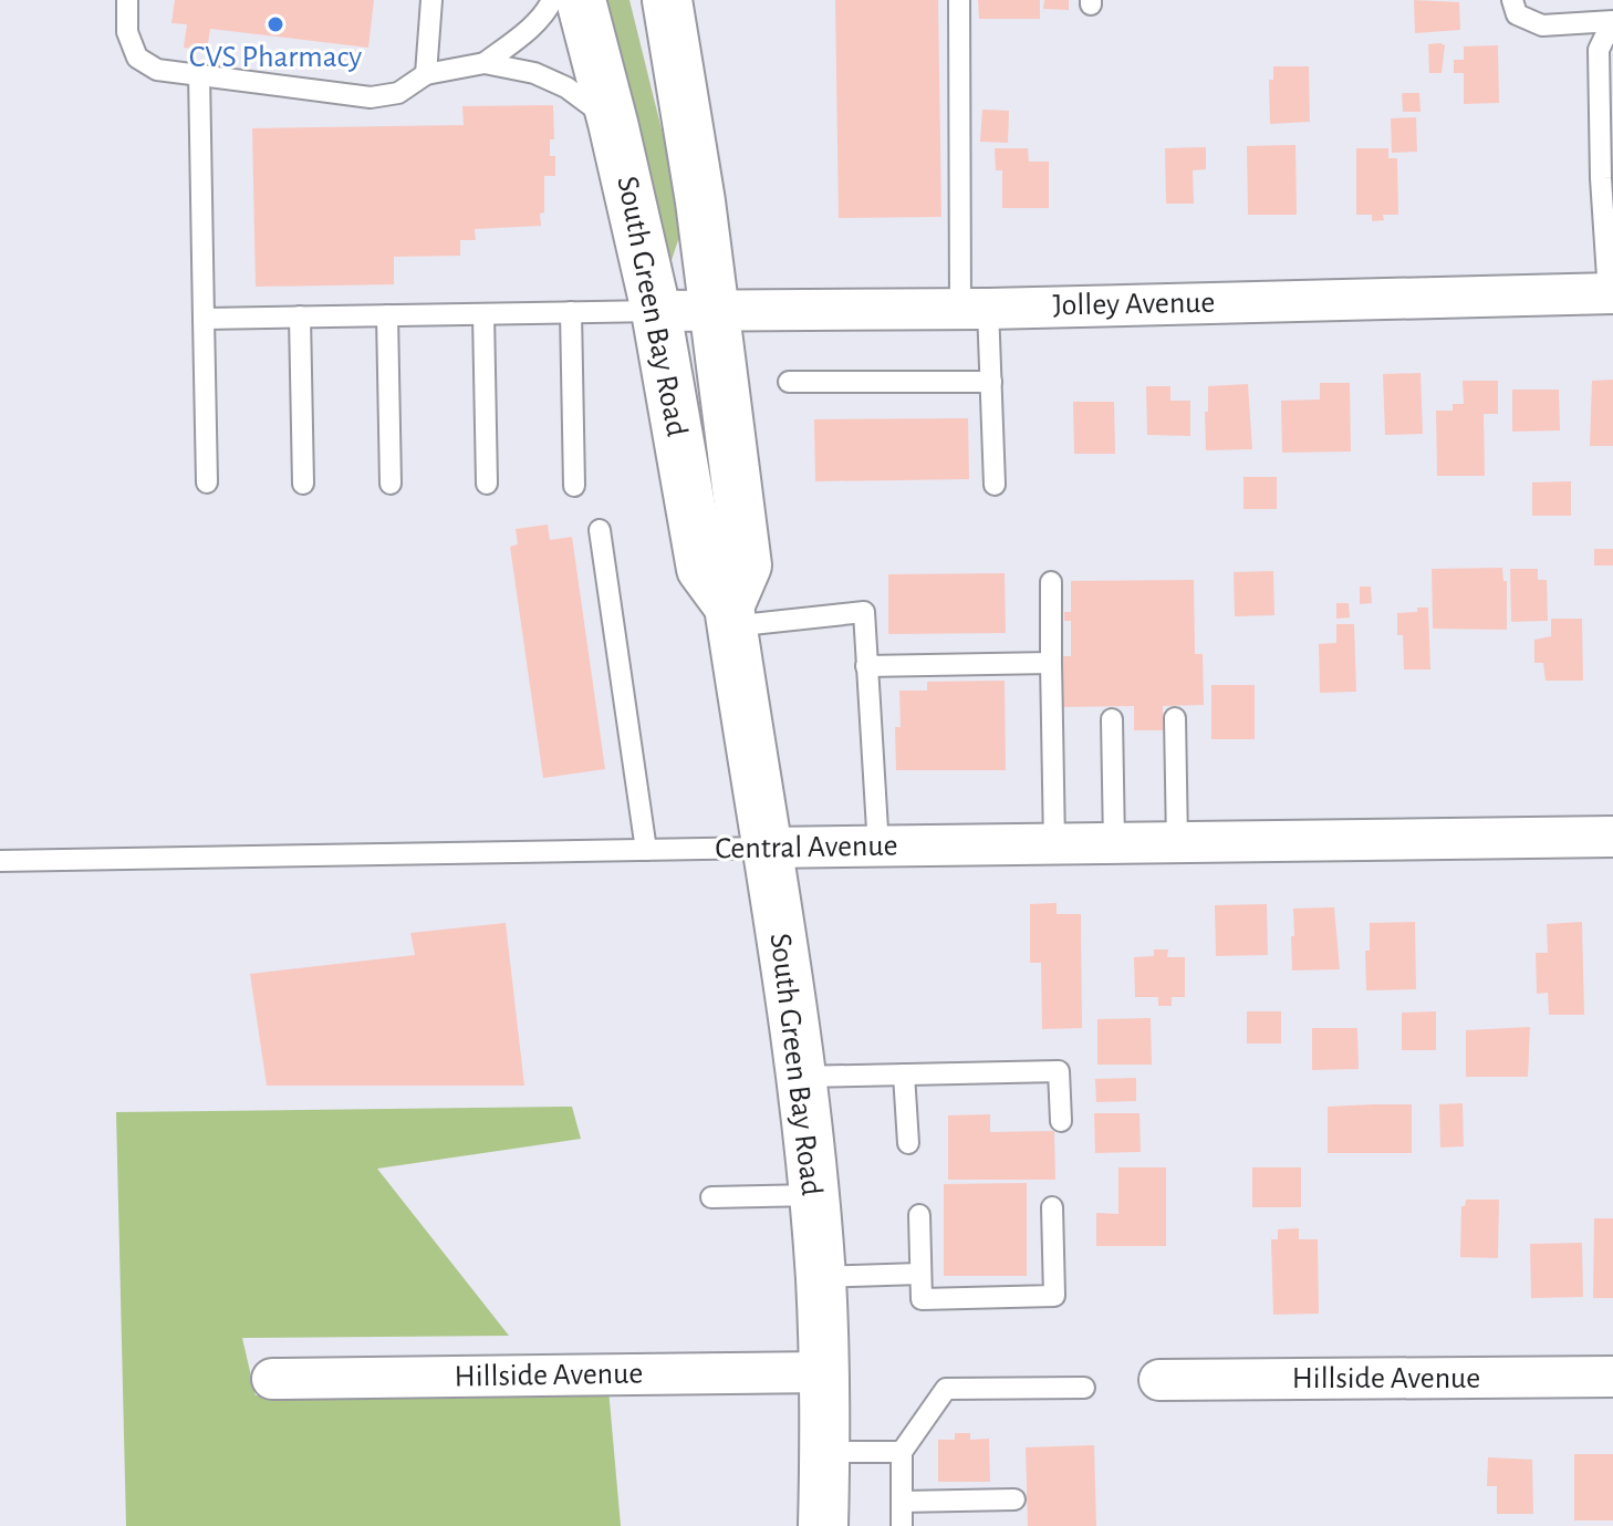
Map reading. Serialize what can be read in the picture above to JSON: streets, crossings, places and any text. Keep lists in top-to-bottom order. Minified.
{"streets":{"main road":["South Green Bay Road"],"street":["Jolley Avenue","Central Avenue","Hillside Avenue"]},"crossings":[["Jolley Avenue","South Green Bay Road"],["South Green Bay Road","Central Avenue"],["South Green Bay Road","Hillside Avenue"]],"places":["CVS Pharmacy"]}
